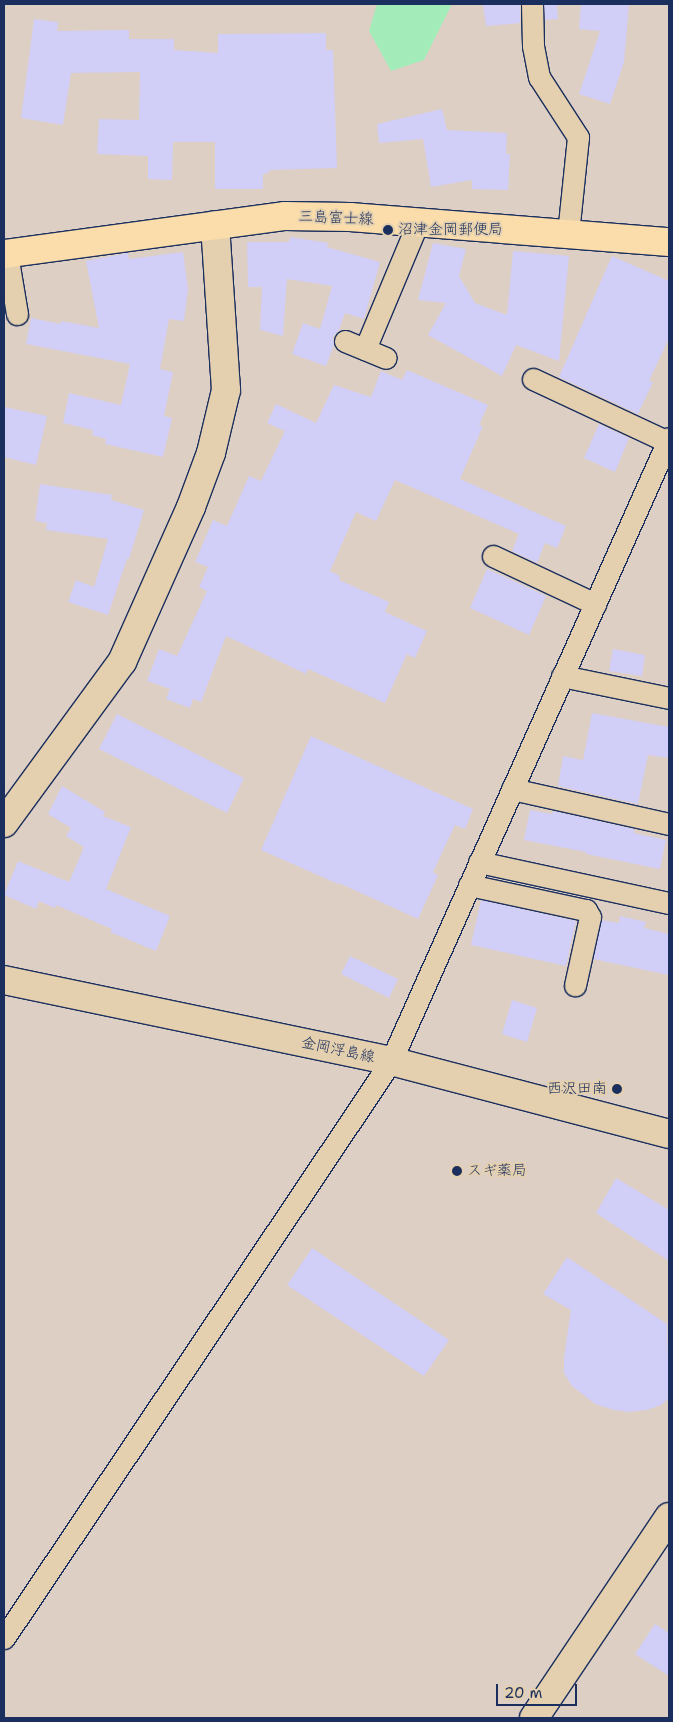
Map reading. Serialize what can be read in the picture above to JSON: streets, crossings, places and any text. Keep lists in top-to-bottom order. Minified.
{"streets":{"main road":["三島富士線"],"street":["金岡浮島線"]},"places":["沼津金岡郵便局","西沢田南","スギ薬局"],"scale_bar":"20 m"}
